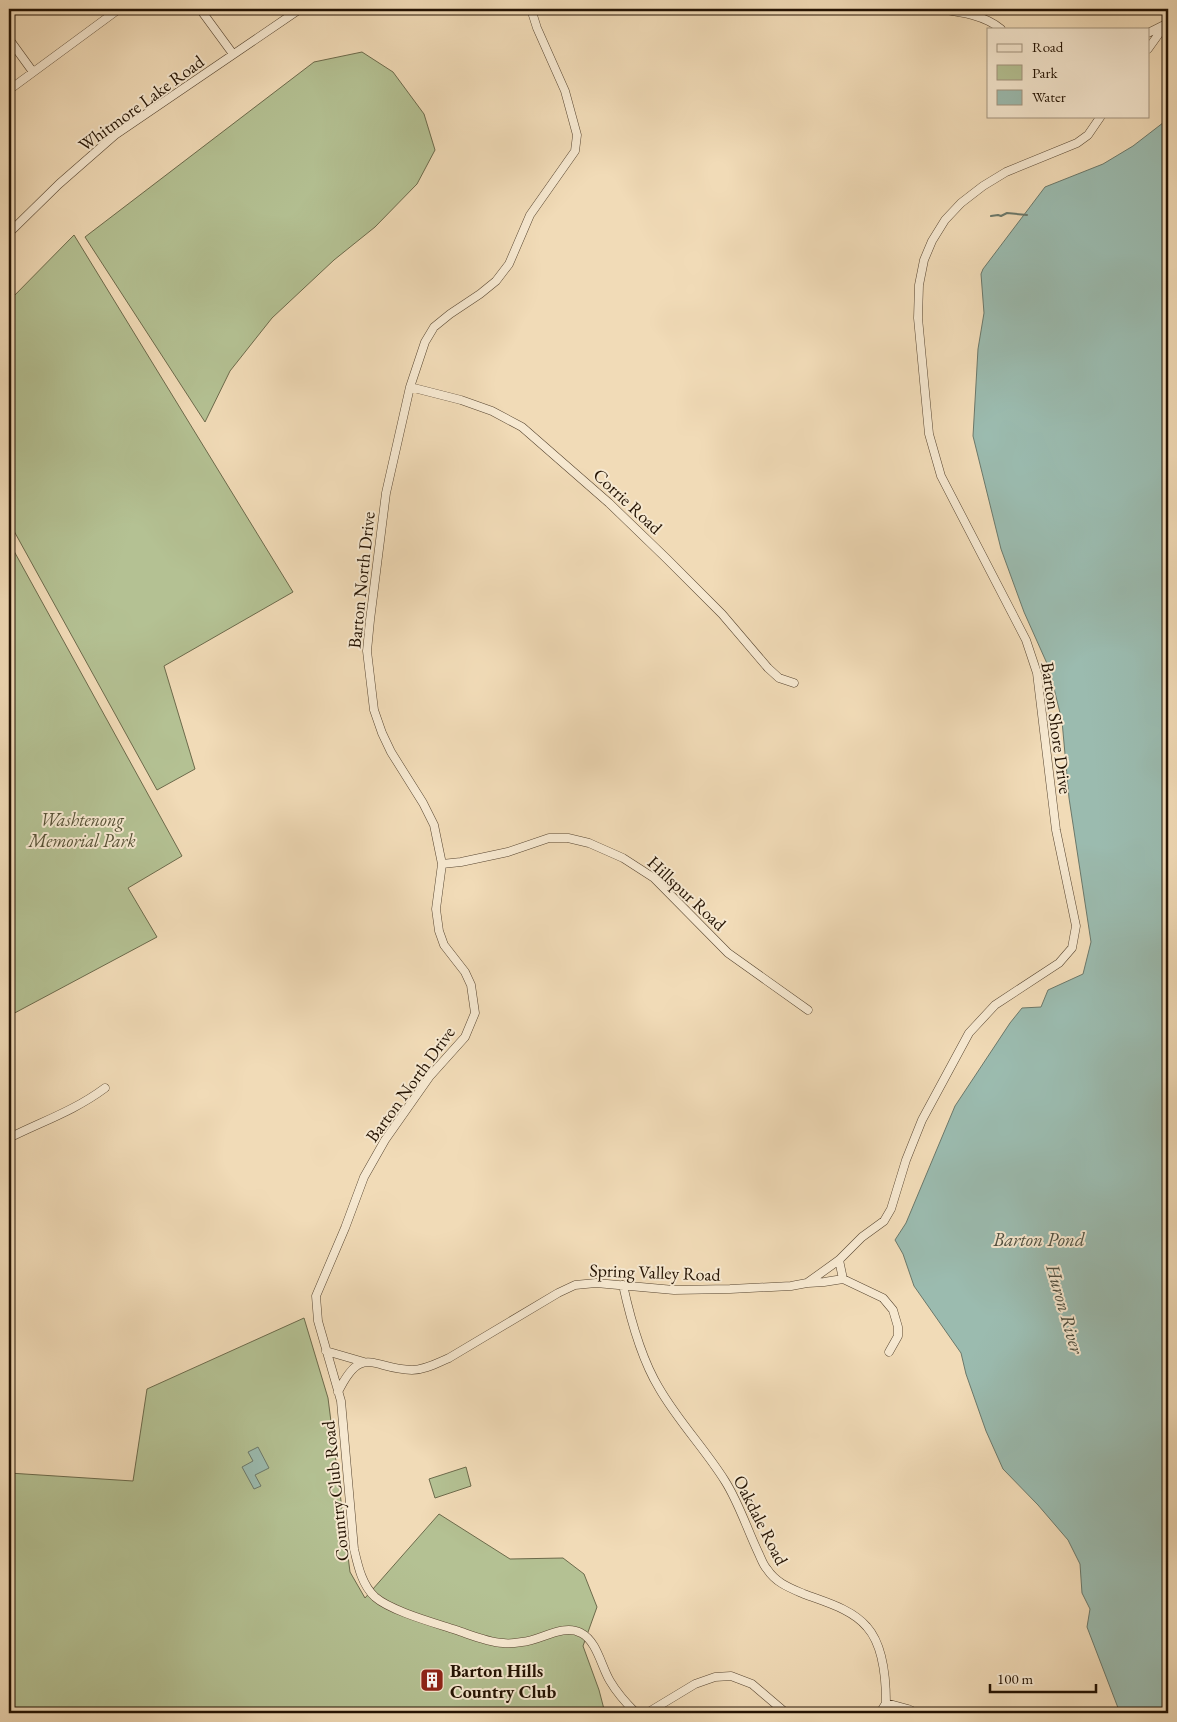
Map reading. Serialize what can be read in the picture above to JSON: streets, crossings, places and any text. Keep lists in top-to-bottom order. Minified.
{"streets":{"street":["Whitmore Lake Road","Corrie Road","Barton North Drive","Barton Shore Drive","Hillspur Road","Spring Valley Road","Country Club Road","Oakdale Road"]},"crossings":[["Corrie Road","Barton North Drive"],["Barton North Drive","Hillspur Road"],["Barton North Drive","Spring Valley Road"],["Barton North Drive","Country Club Road"],["Barton Shore Drive","Spring Valley Road"],["Spring Valley Road","Oakdale Road"]],"water":["Barton Pond","Huron River"],"parks":["Washtenong Memorial Park"],"places":{"building":["Barton Hills Country Club"]},"legend":["Road","Park","Water"],"scale_bar":"100 m"}
